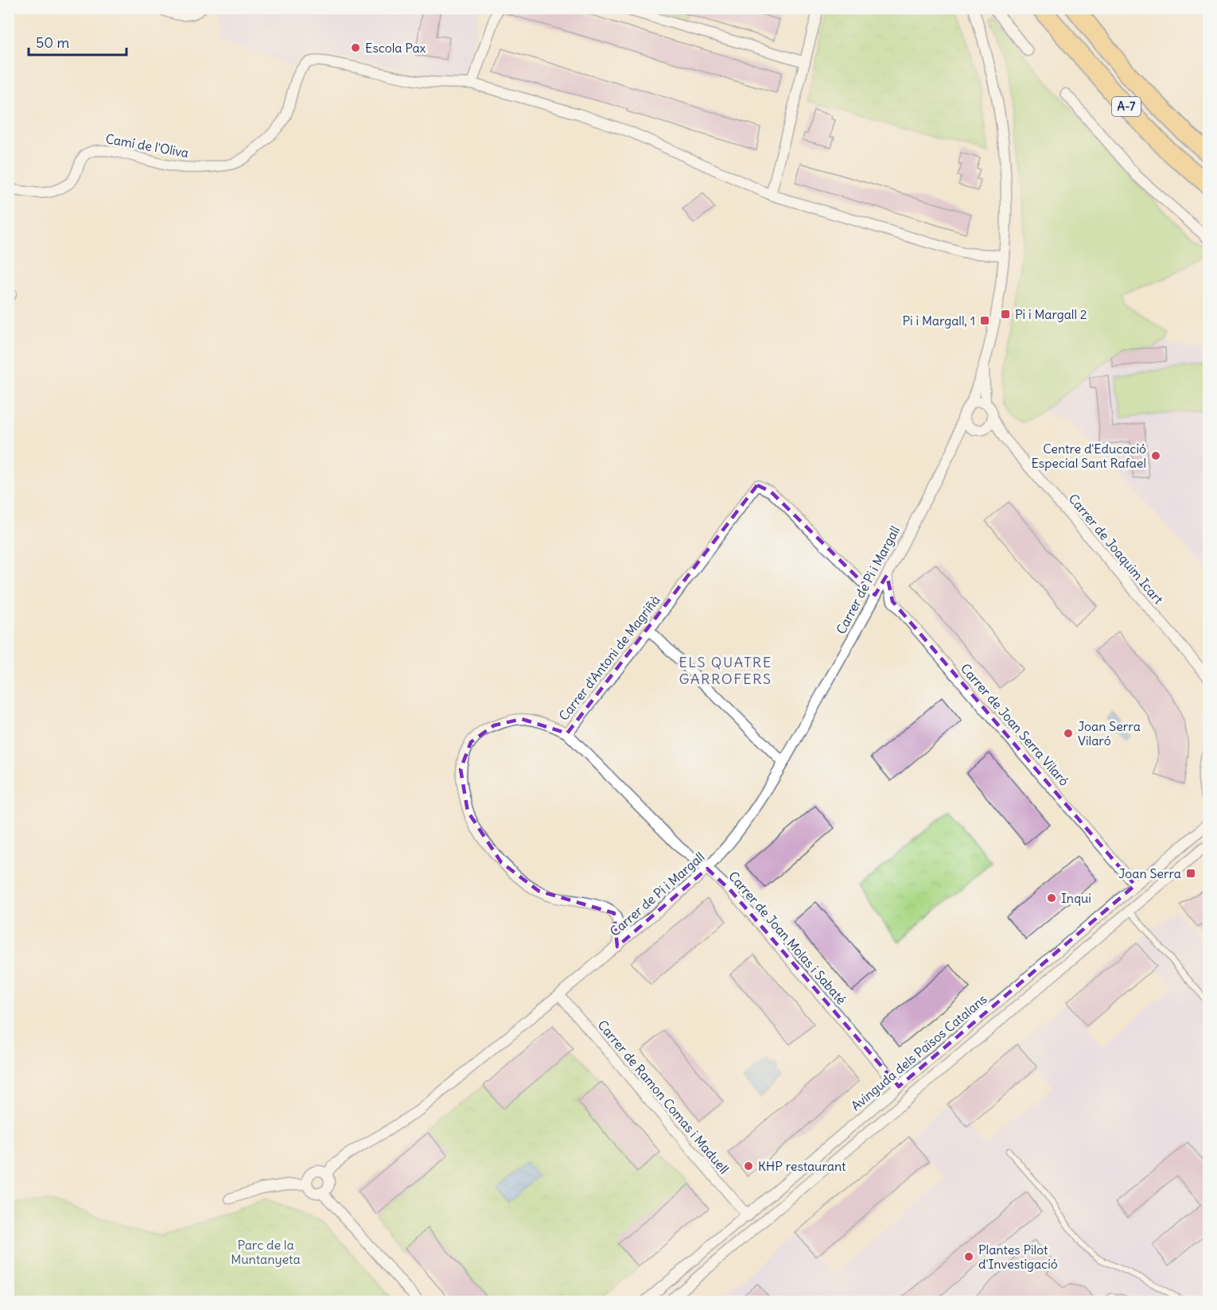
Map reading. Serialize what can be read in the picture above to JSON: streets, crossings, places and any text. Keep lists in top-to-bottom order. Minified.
{"streets":{"highway":["A-7"],"street":["Camí de l'Oliva","Carrer de Joaquim Icart","Carrer de Pi i Margall","Carrer d'Antoni de Magriñà","Carrer de Joan Serra Vilaró","Carrer de Joan Molas i Sabaté","Avinguda dels Països Catalans","Carrer de Ramon Comas i Maduell"]},"crossings":[["Carrer de Joaquim Icart","Carrer de Pi i Margall"],["Carrer de Pi i Margall","Carrer d'Antoni de Magriñà"],["Carrer de Pi i Margall","Carrer de Joan Serra Vilaró"],["Carrer de Pi i Margall","Carrer de Joan Molas i Sabaté"],["Carrer de Pi i Margall","Carrer de Ramon Comas i Maduell"],["Carrer d'Antoni de Magriñà","Carrer de Joan Molas i Sabaté"],["Carrer de Joan Serra Vilaró","Avinguda dels Països Catalans"],["Carrer de Joan Molas i Sabaté","Avinguda dels Països Catalans"],["Avinguda dels Països Catalans","Carrer de Ramon Comas i Maduell"]],"districts":["ELS QUATRE GARROFERS"],"parks":["Parc de la Muntanyeta"],"places":{"other":["Escola Pax","Centre d'Educació Especial Sant Rafael","Joan Serra Vilaró","Inqui","KHP restaurant","Plantes Pilot d'Investigació"],"transit":["Pi i Margall 2","Pi i Margall, 1","Joan Serra"]},"scale_bar":"50 m"}
